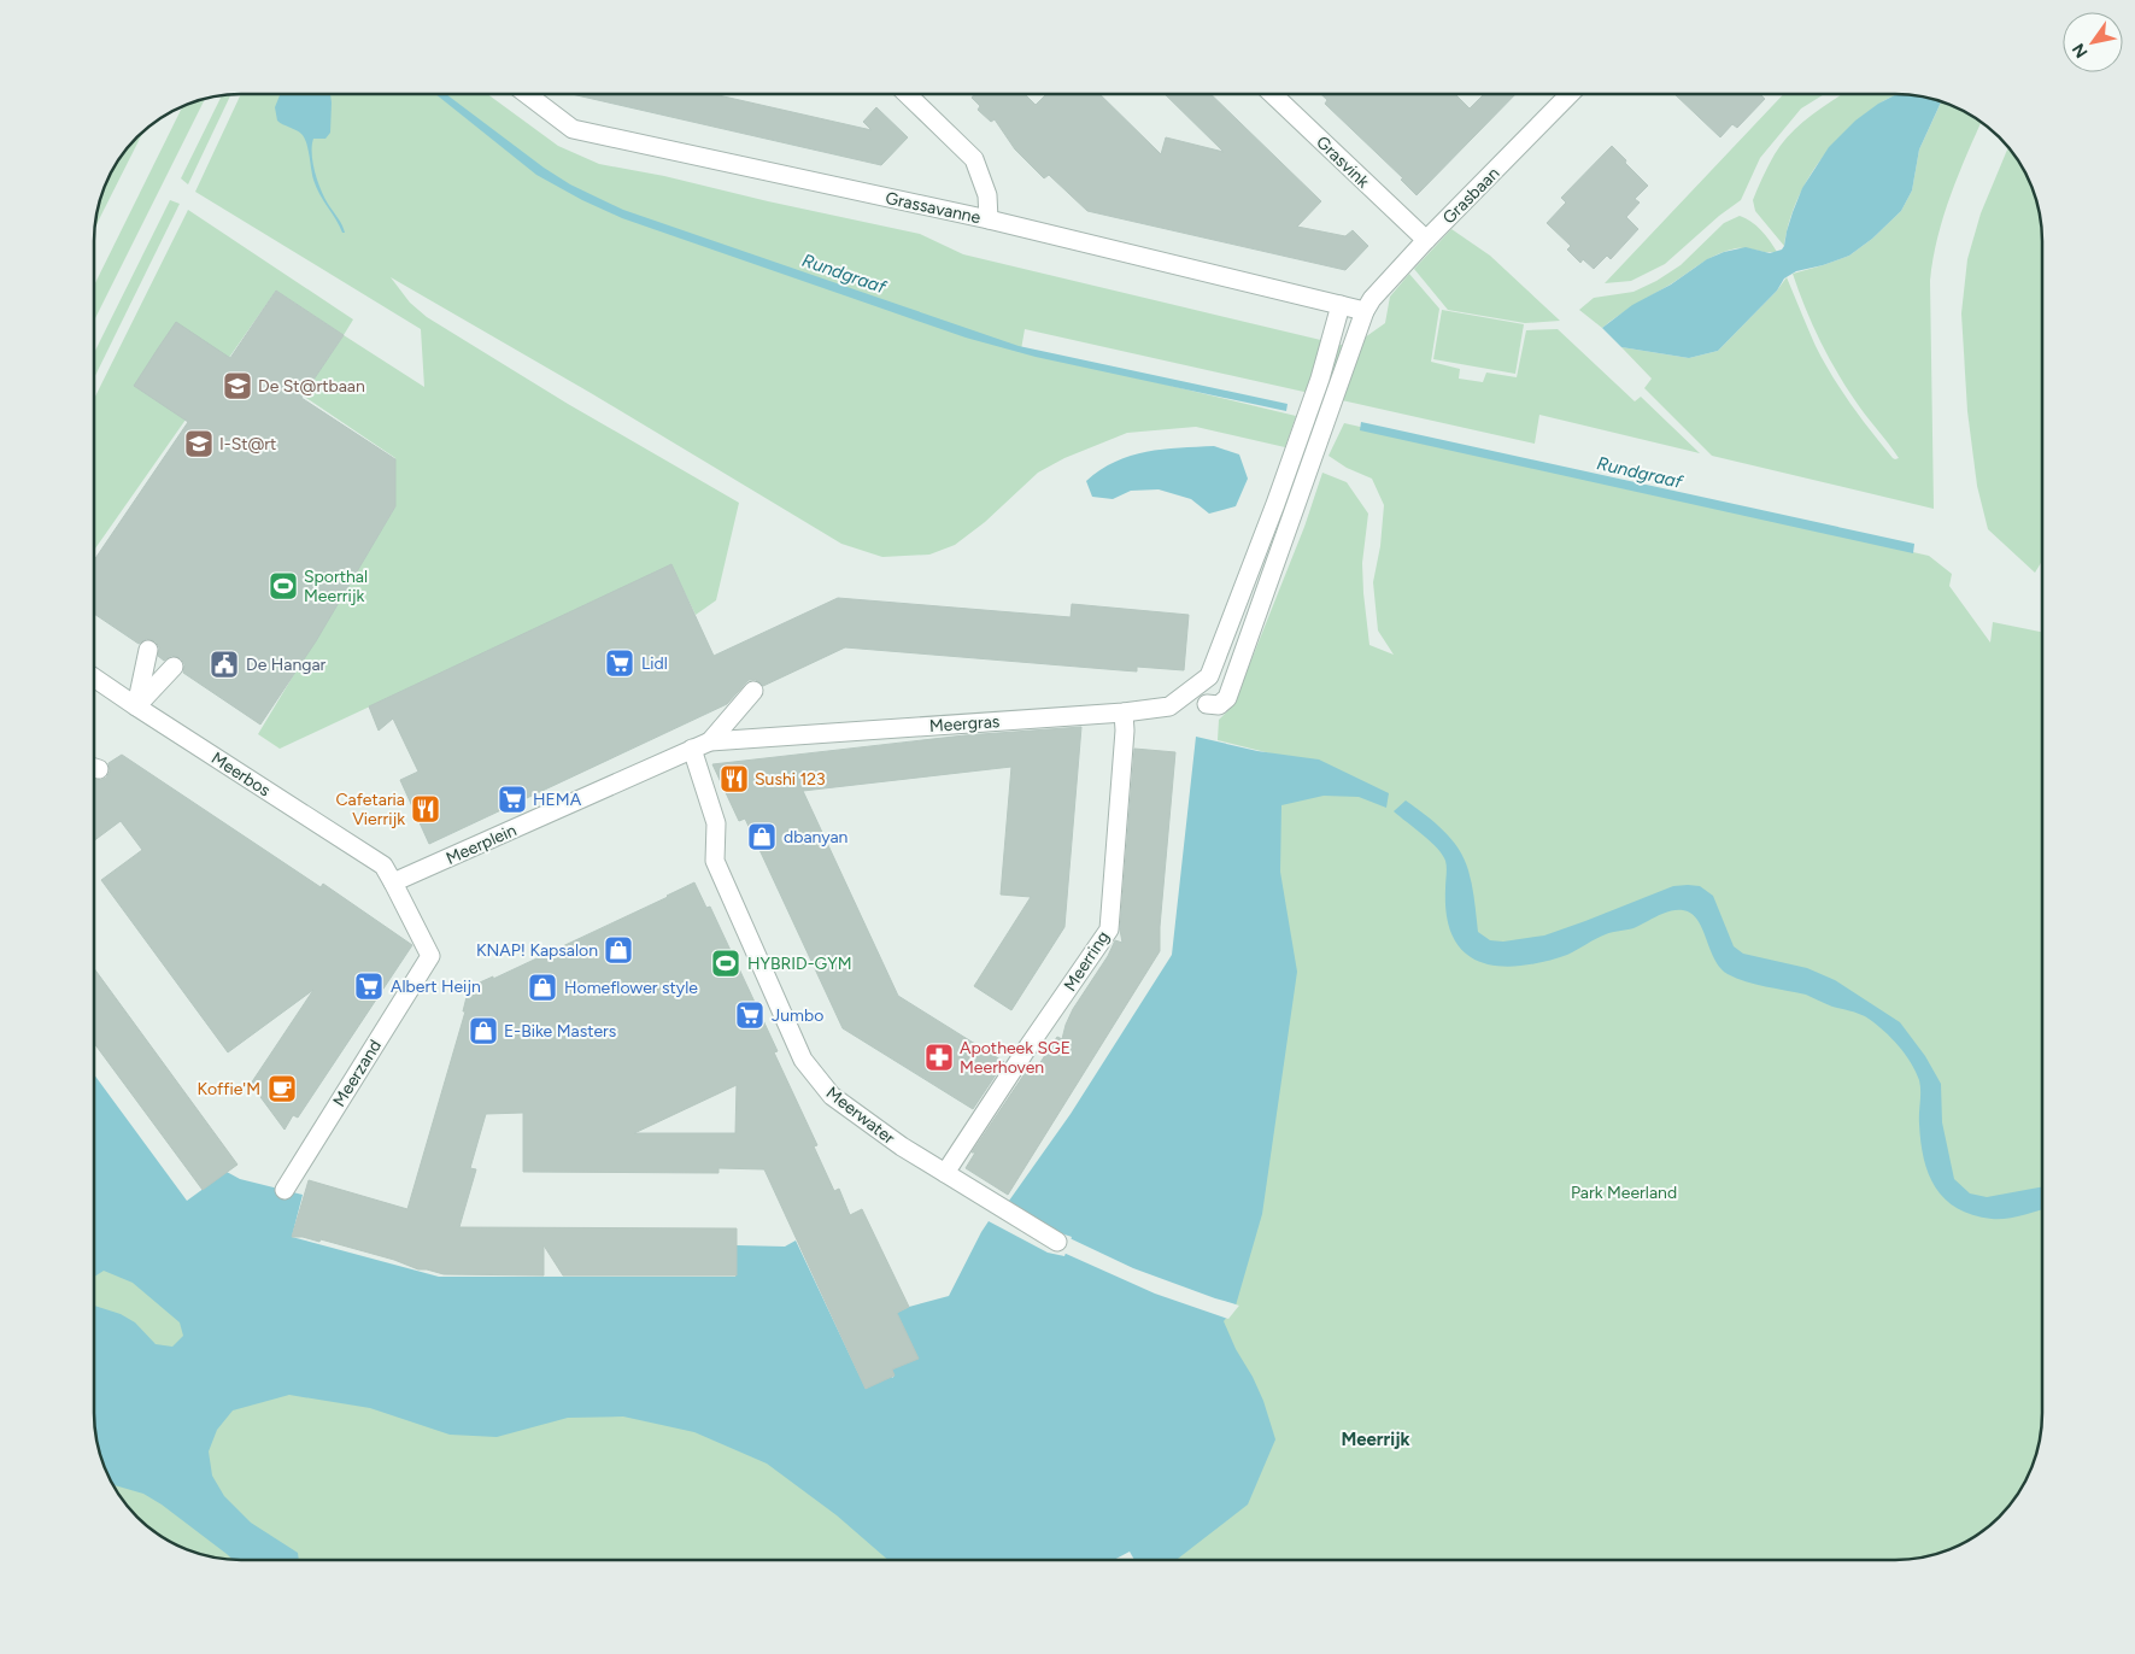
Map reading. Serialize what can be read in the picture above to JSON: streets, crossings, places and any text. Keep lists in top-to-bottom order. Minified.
{"streets":{"street":["Grasvink","Grasbaan","Grassavanne","Meergras","Meerbos","Meerplein","Meerring","Meerzand","Meerwater"]},"crossings":[["Grasvink","Grasbaan"],["Grasbaan","Grassavanne"],["Grassavanne","Meergras"],["Meergras","Meerplein"],["Meergras","Meerring"],["Meerbos","Meerplein"],["Meerbos","Meerzand"],["Meerplein","Meerzand"],["Meerplein","Meerwater"],["Meerring","Meerwater"]],"districts":["Meerrijk"],"water":["Rundgraaf"],"parks":["Park Meerland"],"places":{"school or university":["De St@rtbaan","I-St@rt"],"sports":["Sporthal Meerrijk","HYBRID-GYM"],"supermarket":["Lidl","HEMA","Albert Heijn","Jumbo"],"public building":["De Hangar"],"restaurant":["Sushi 123","Cafetaria Vierrijk"],"shop":["dbanyan","KNAP! Kapsalon","Homeflower style","E-Bike Masters"],"pharmacy":["Apotheek SGE Meerhoven"],"cafe":["Koffie'M"]},"north":"bottom left"}
